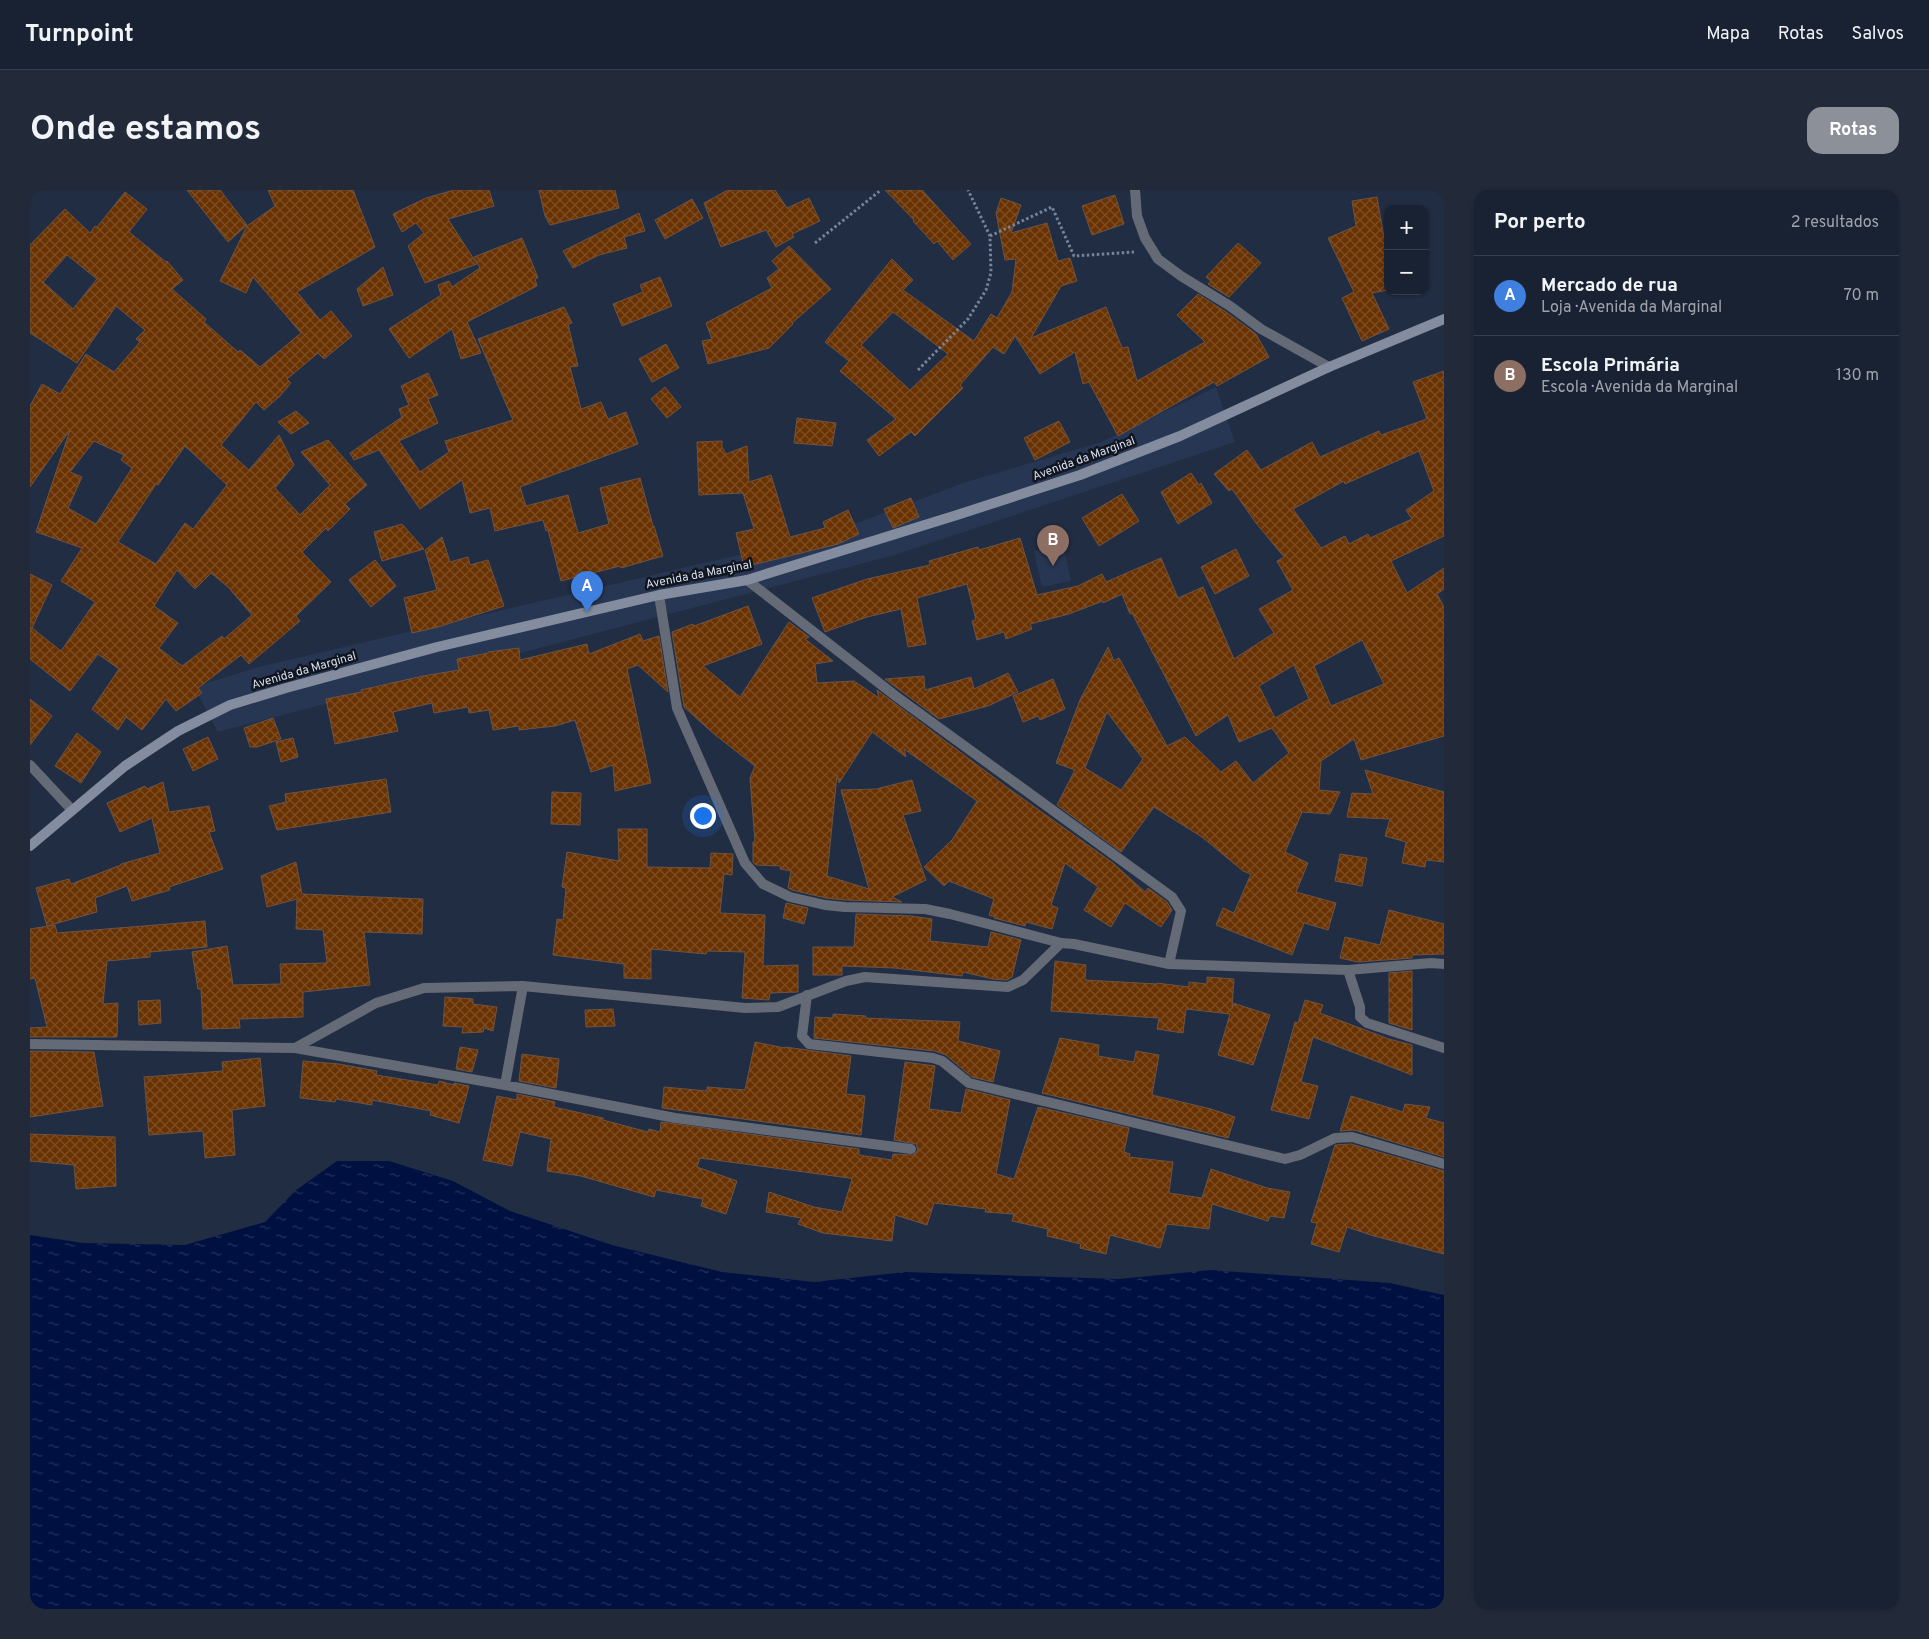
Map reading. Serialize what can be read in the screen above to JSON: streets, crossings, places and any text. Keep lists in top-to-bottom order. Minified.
{"streets":{"street":["Avenida da Marginal"]},"page":{"header":"Turnpoint","nav":["Mapa","Rotas","Salvos"],"buttons":"Rotas","title":"Onde estamos","heading":["Por perto","2 resultados"],"map_buttons":["+","−"],"list":[{"mark":"A","name":"Mercado de rua","note":"Loja · Avenida da Marginal","value":"70 m"},{"mark":"B","name":"Escola Primária","note":"Escola · Avenida da Marginal","value":"130 m"}],"pins":["B","A"]}}
